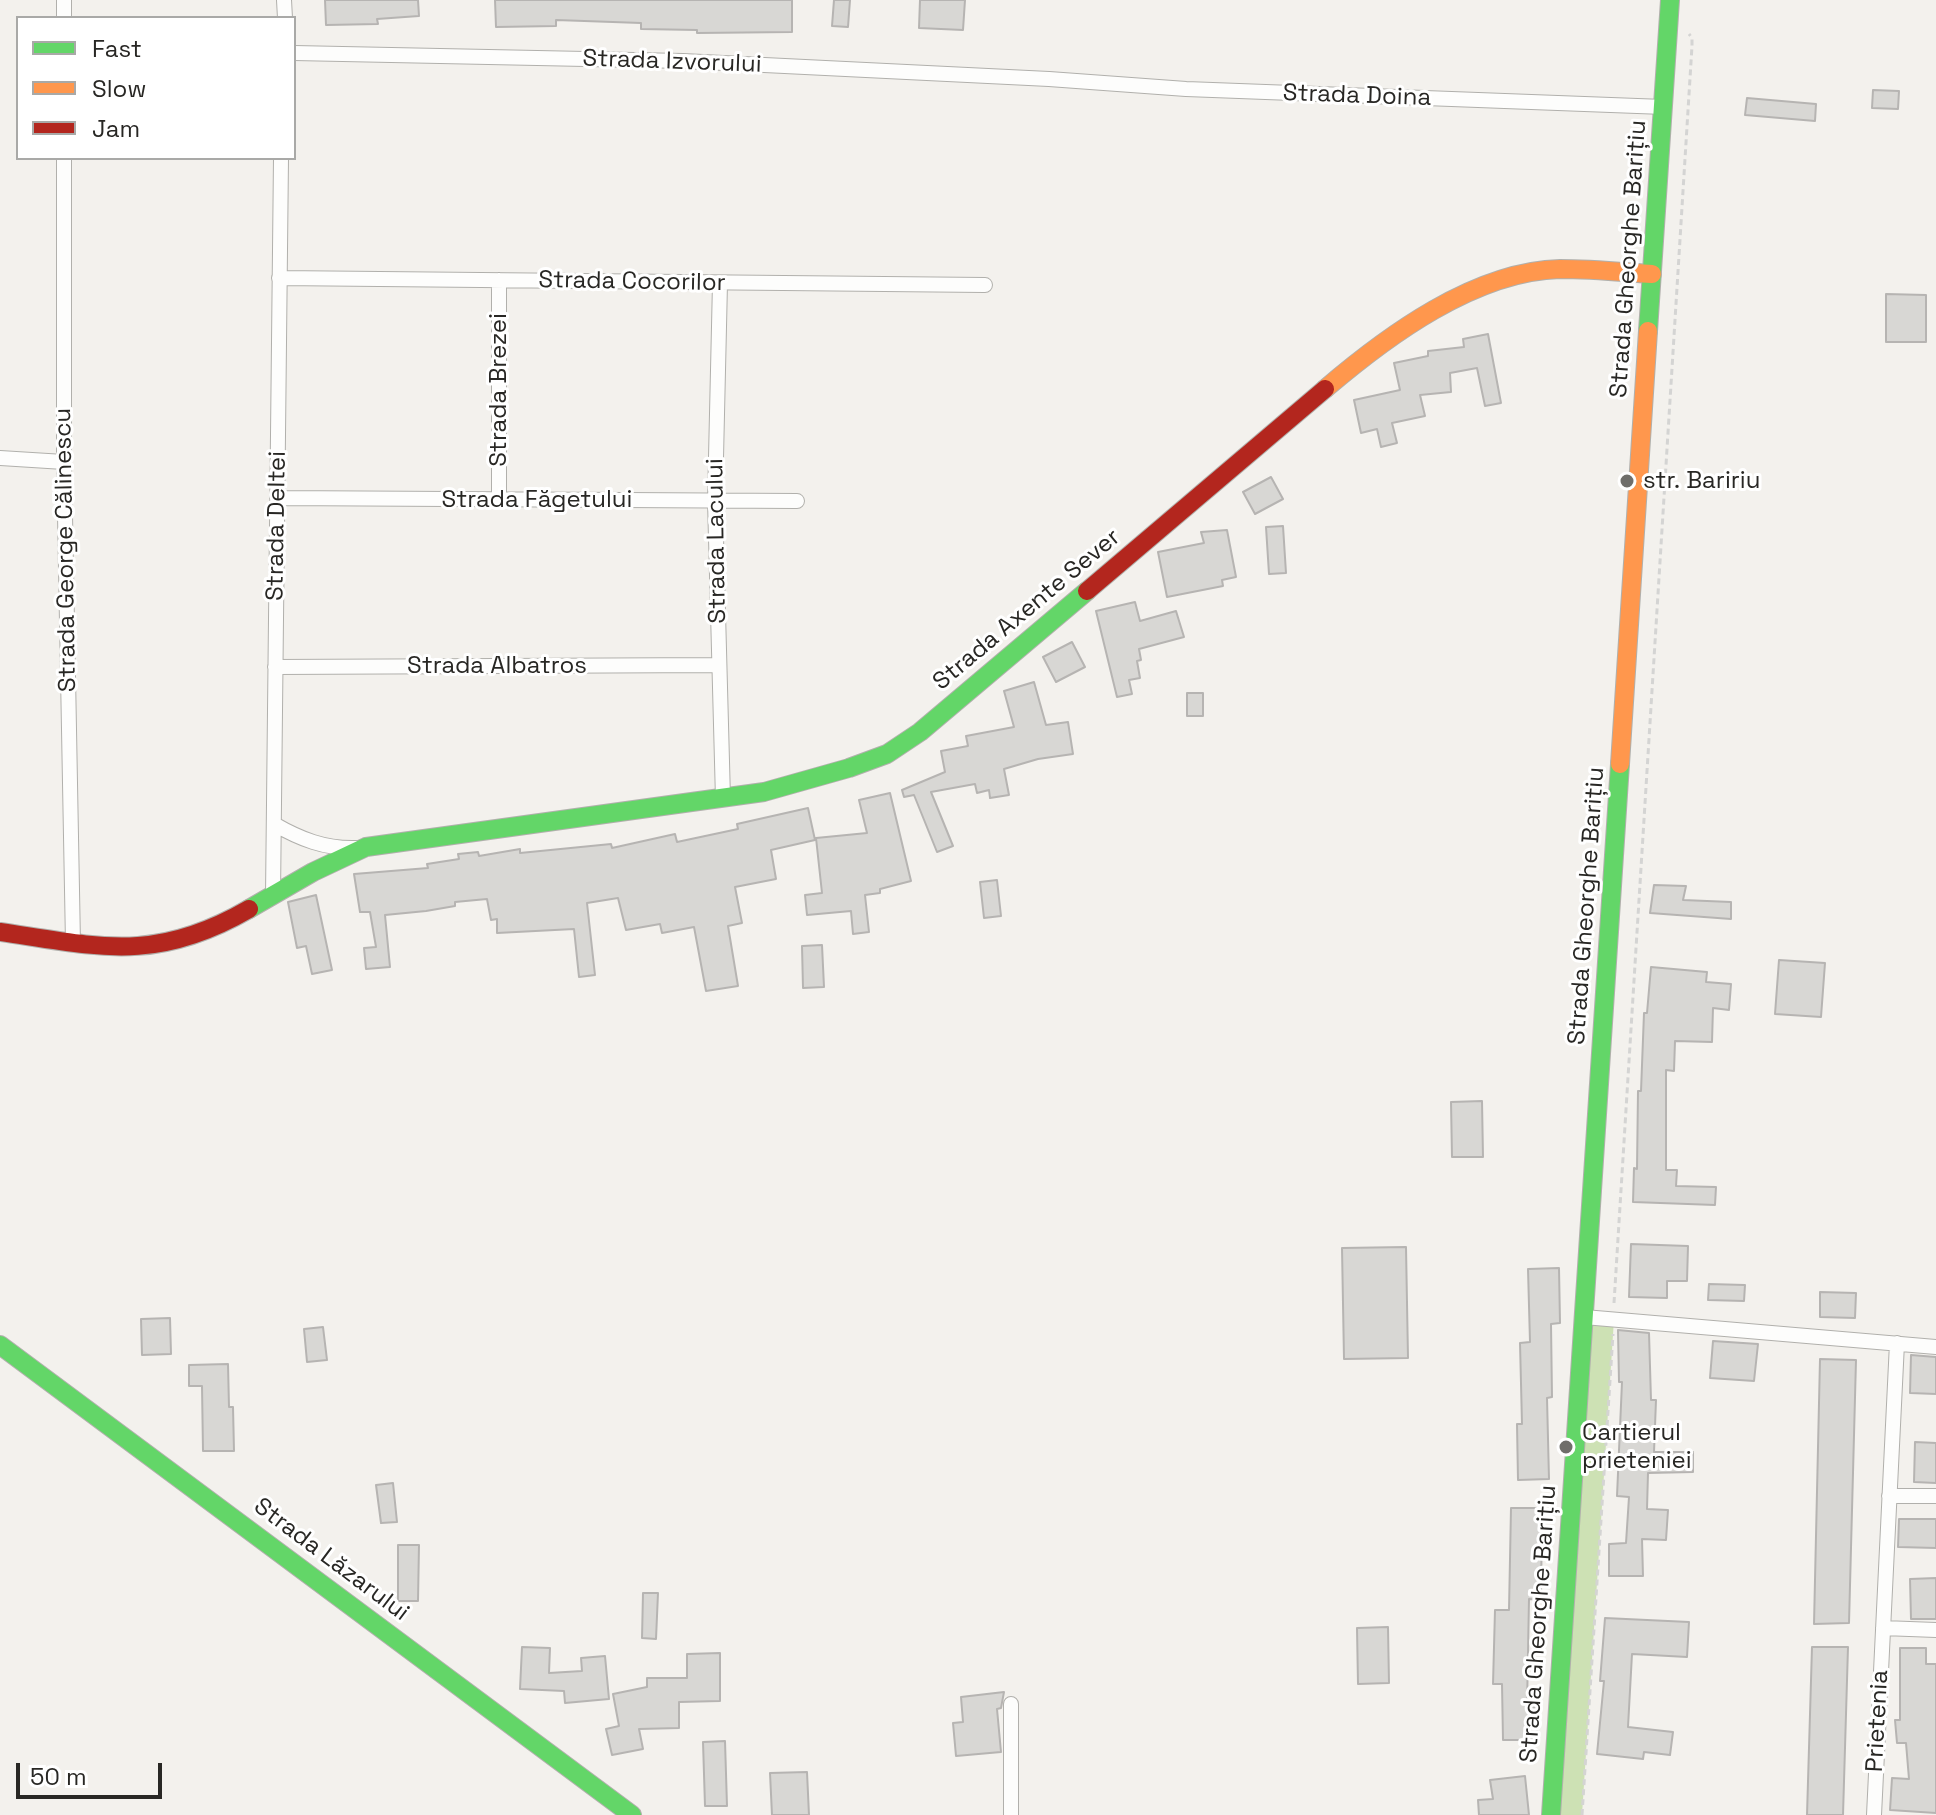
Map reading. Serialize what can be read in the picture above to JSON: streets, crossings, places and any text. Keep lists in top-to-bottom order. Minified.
{"streets":{"street":["Strada Izvorului","Strada Doina","Strada Gheorghe Barițiu","Strada Cocorilor","Strada Brezei","Strada Făgetului","Strada Deltei","Strada Lacului","Strada George Călinescu","Strada Axente Sever","Strada Albatros","Strada Lăzarului","Prietenia"]},"crossings":[["Strada Izvorului","Strada Doina"],["Strada Doina","Strada Gheorghe Barițiu"],["Strada Gheorghe Barițiu","Strada Axente Sever"],["Strada Cocorilor","Strada Brezei"],["Strada Cocorilor","Strada Deltei"],["Strada Cocorilor","Strada Lacului"],["Strada Brezei","Strada Făgetului"],["Strada Făgetului","Strada Deltei"],["Strada Făgetului","Strada Lacului"],["Strada Deltei","Strada Axente Sever"],["Strada Deltei","Strada Albatros"],["Strada Lacului","Strada Axente Sever"],["Strada Lacului","Strada Albatros"],["Strada George Călinescu","Strada Axente Sever"]],"places":["str. Baririu","Cartierul prieteniei"],"legend":["Fast","Slow","Jam"],"scale_bar":"50 m"}
